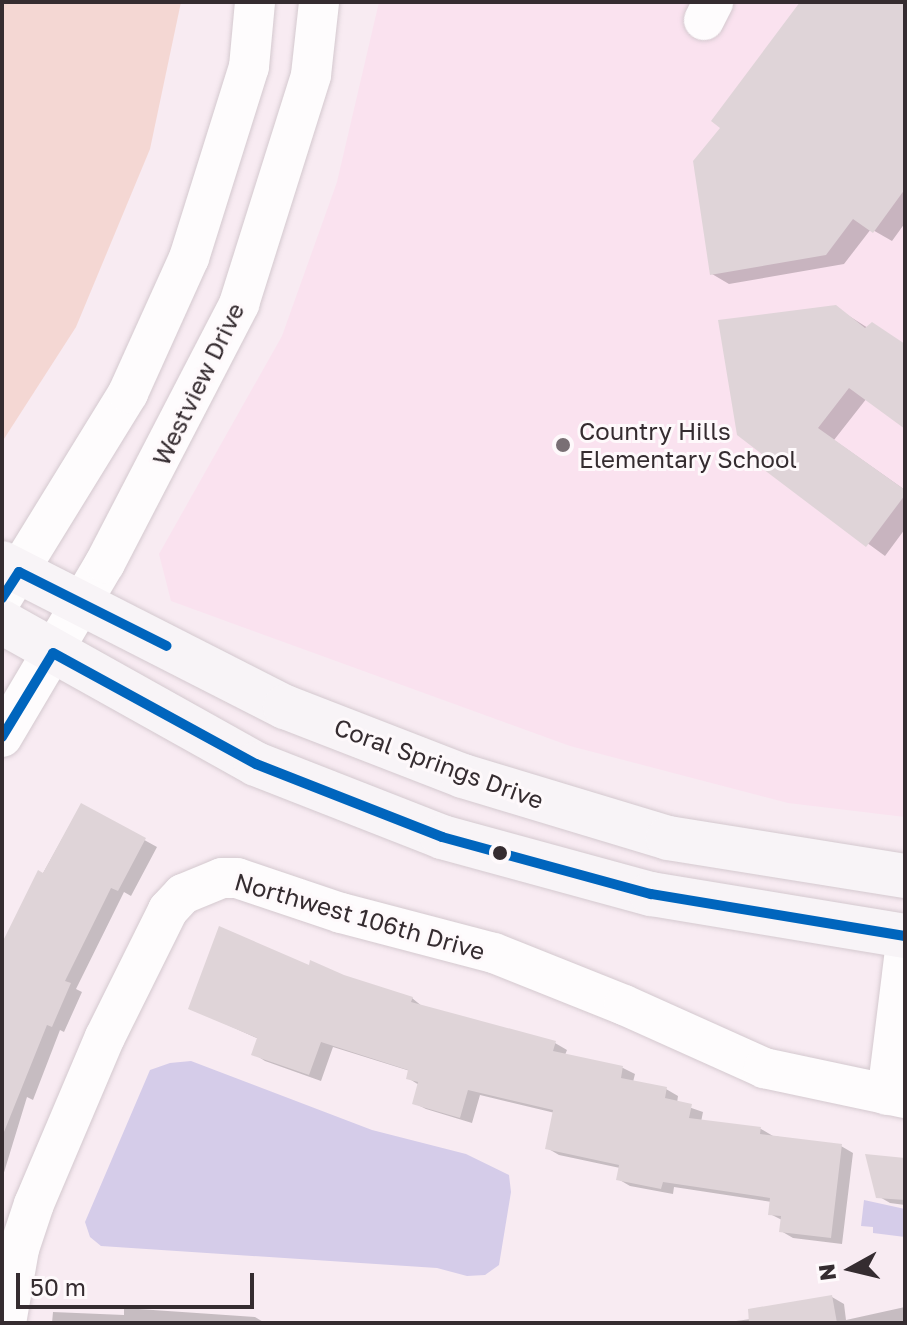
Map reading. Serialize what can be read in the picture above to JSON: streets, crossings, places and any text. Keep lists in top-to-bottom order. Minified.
{"streets":{"main road":["Coral Springs Drive"],"street":["Westview Drive","Northwest 106th Drive"]},"crossings":[["Westview Drive","Coral Springs Drive"]],"places":["Country Hills Elementary School"],"scale_bar":"50 m","north":"left"}
